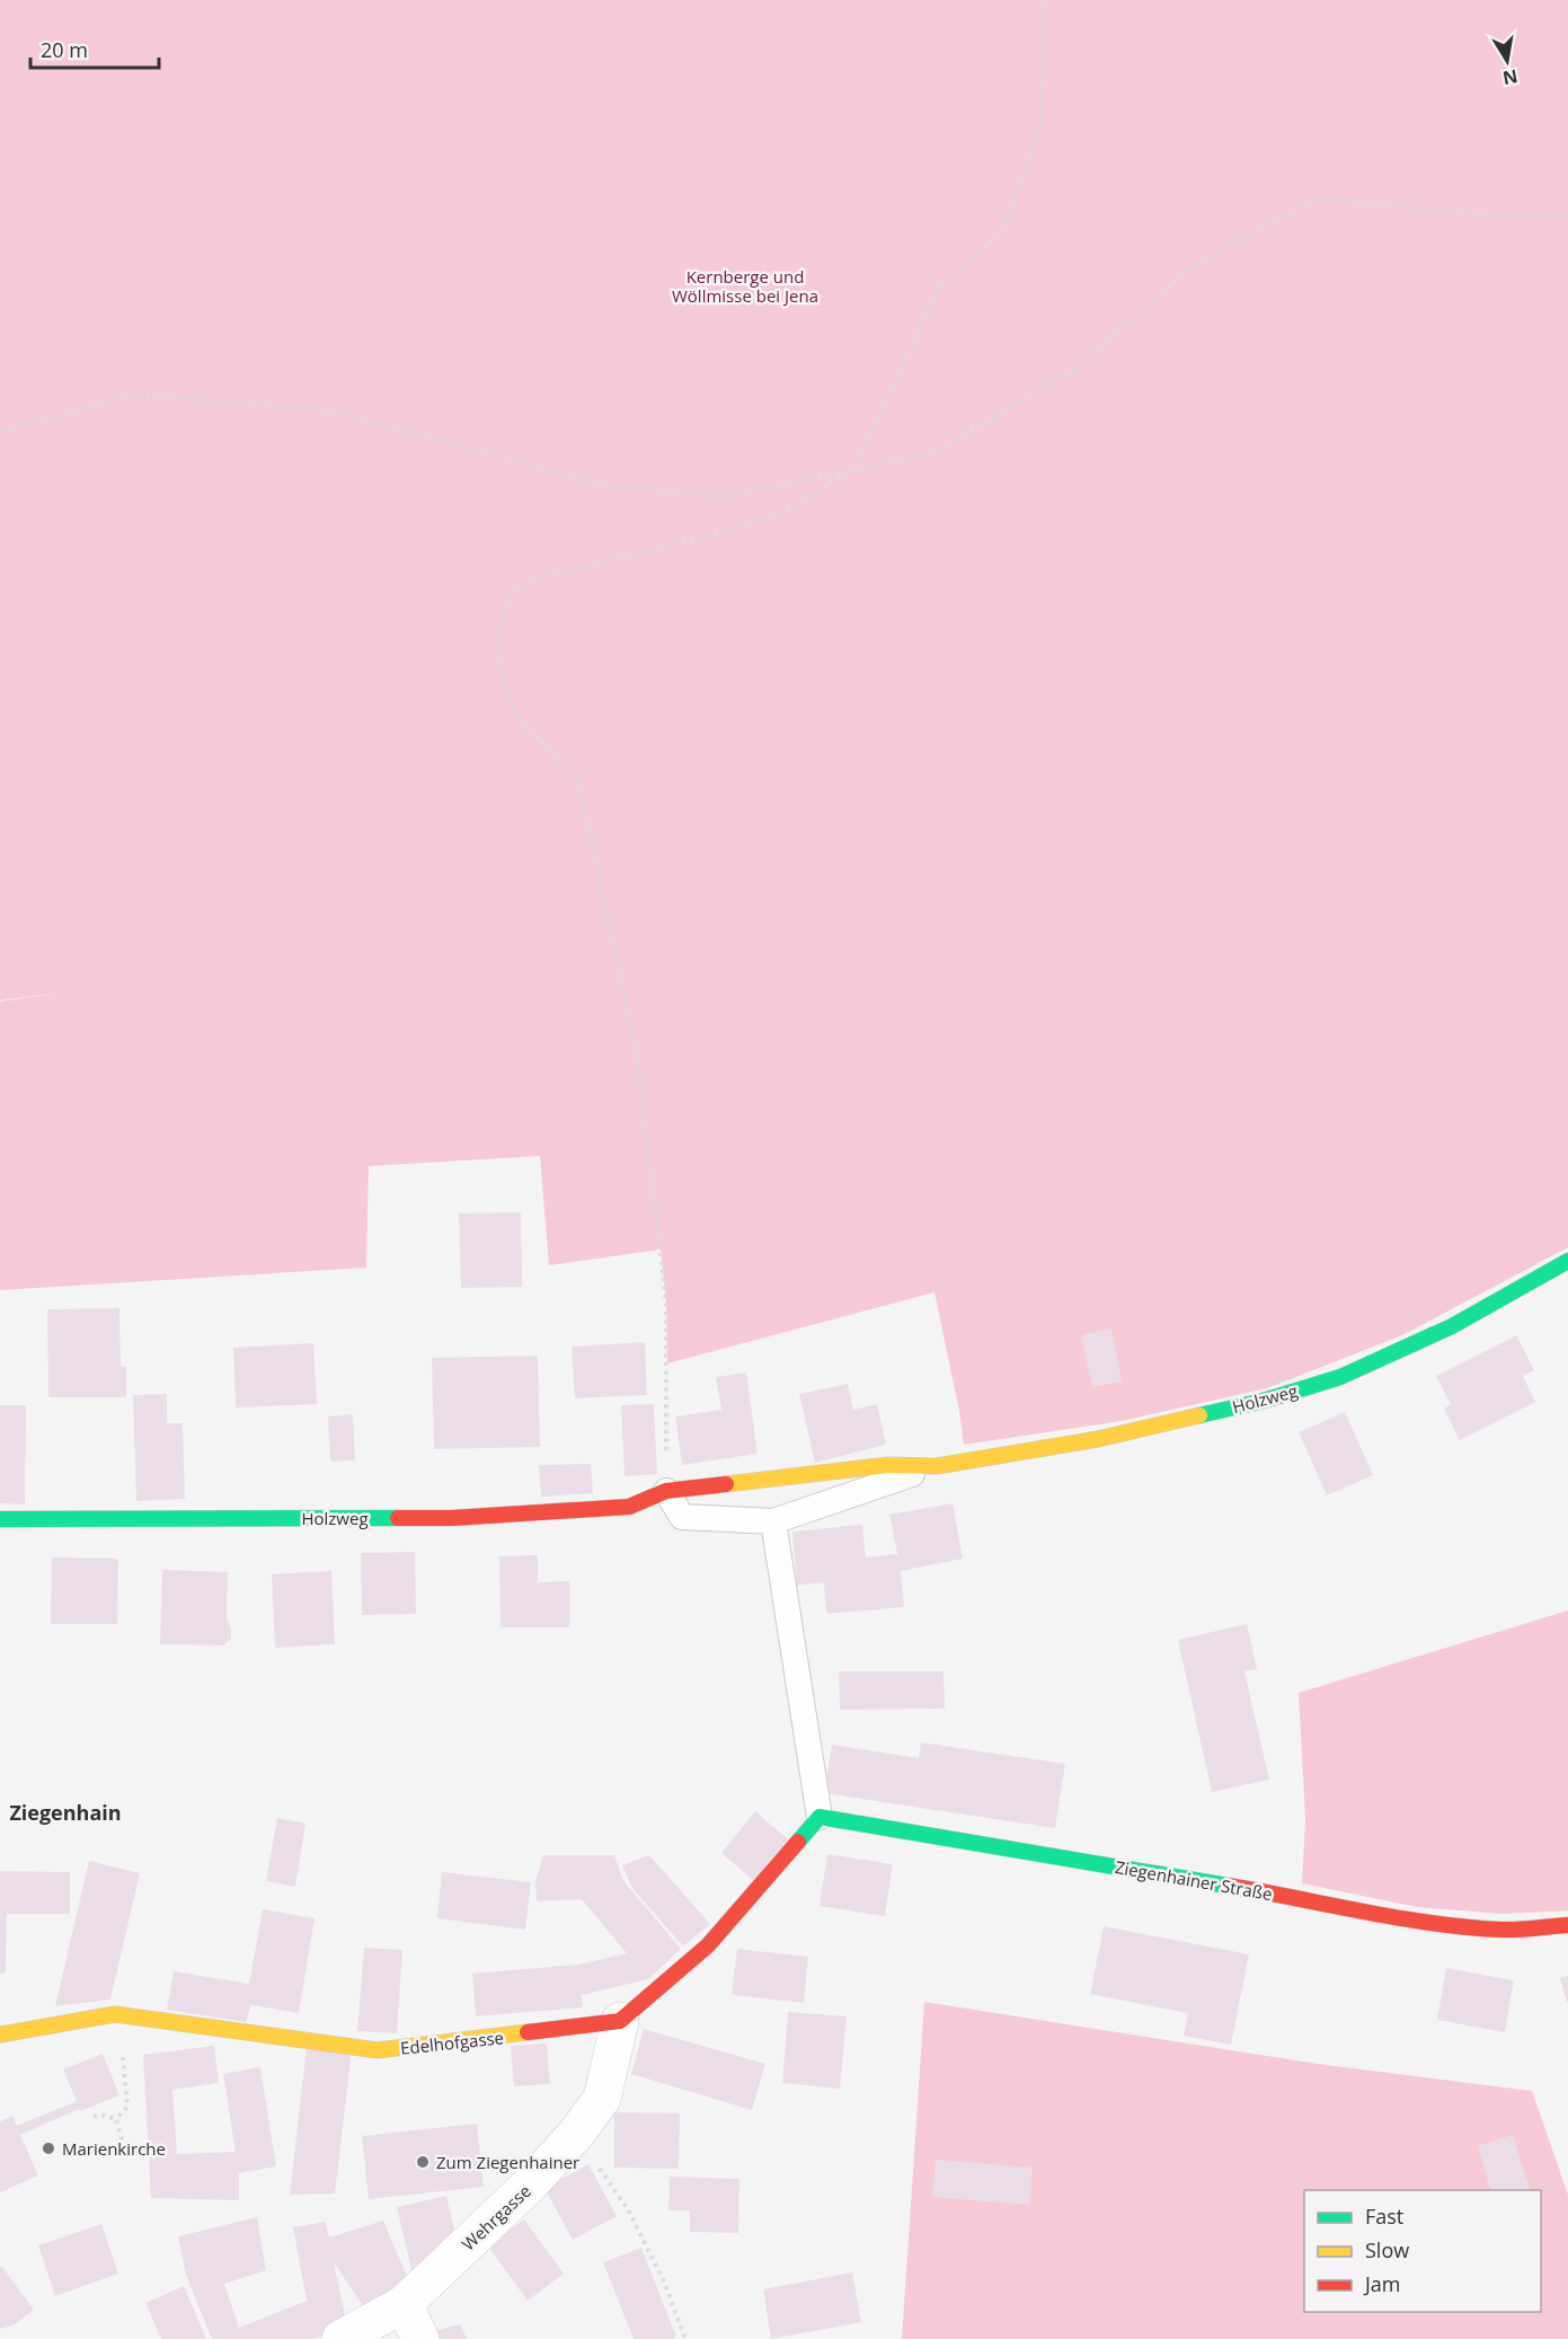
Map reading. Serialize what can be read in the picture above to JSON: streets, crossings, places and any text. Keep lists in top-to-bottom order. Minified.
{"streets":{"street":["Holzweg","Ziegenhainer Straße","Edelhofgasse","Wehrgasse"]},"crossings":[["Edelhofgasse","Wehrgasse"]],"districts":["Ziegenhain"],"parks":["Kernberge und Wöllmisse bei Jena"],"places":["Marienkirche","Zum Ziegenhainer"],"legend":["Fast","Slow","Jam"],"scale_bar":"20 m","north":"bottom"}
